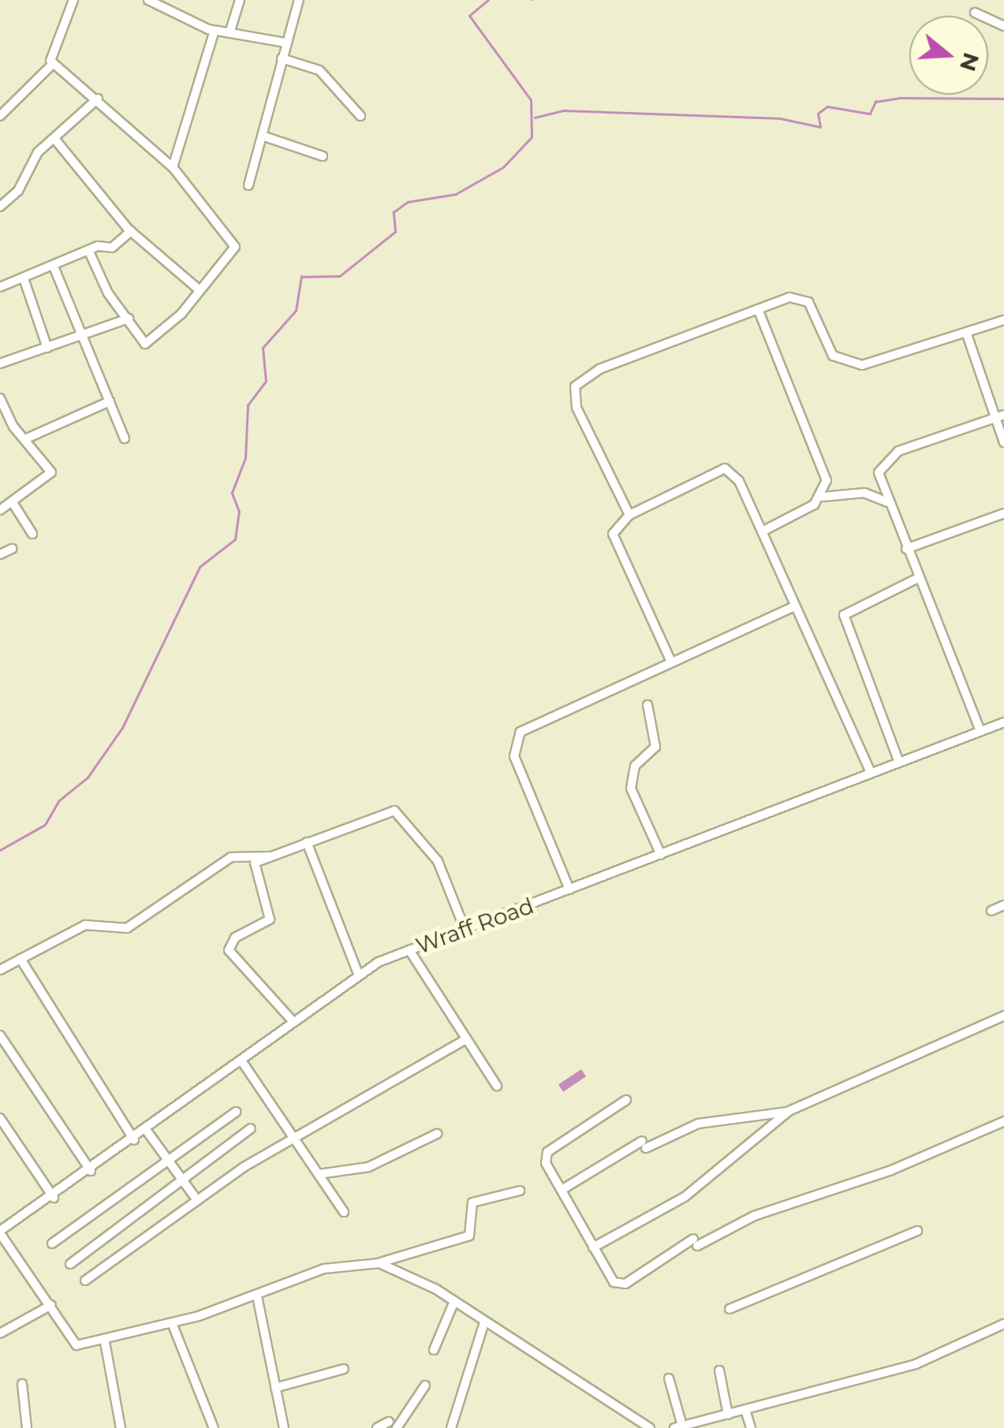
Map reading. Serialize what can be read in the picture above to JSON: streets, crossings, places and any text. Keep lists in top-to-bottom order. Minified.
{"streets":{"street":["Wraff Road"]},"north":"right"}
